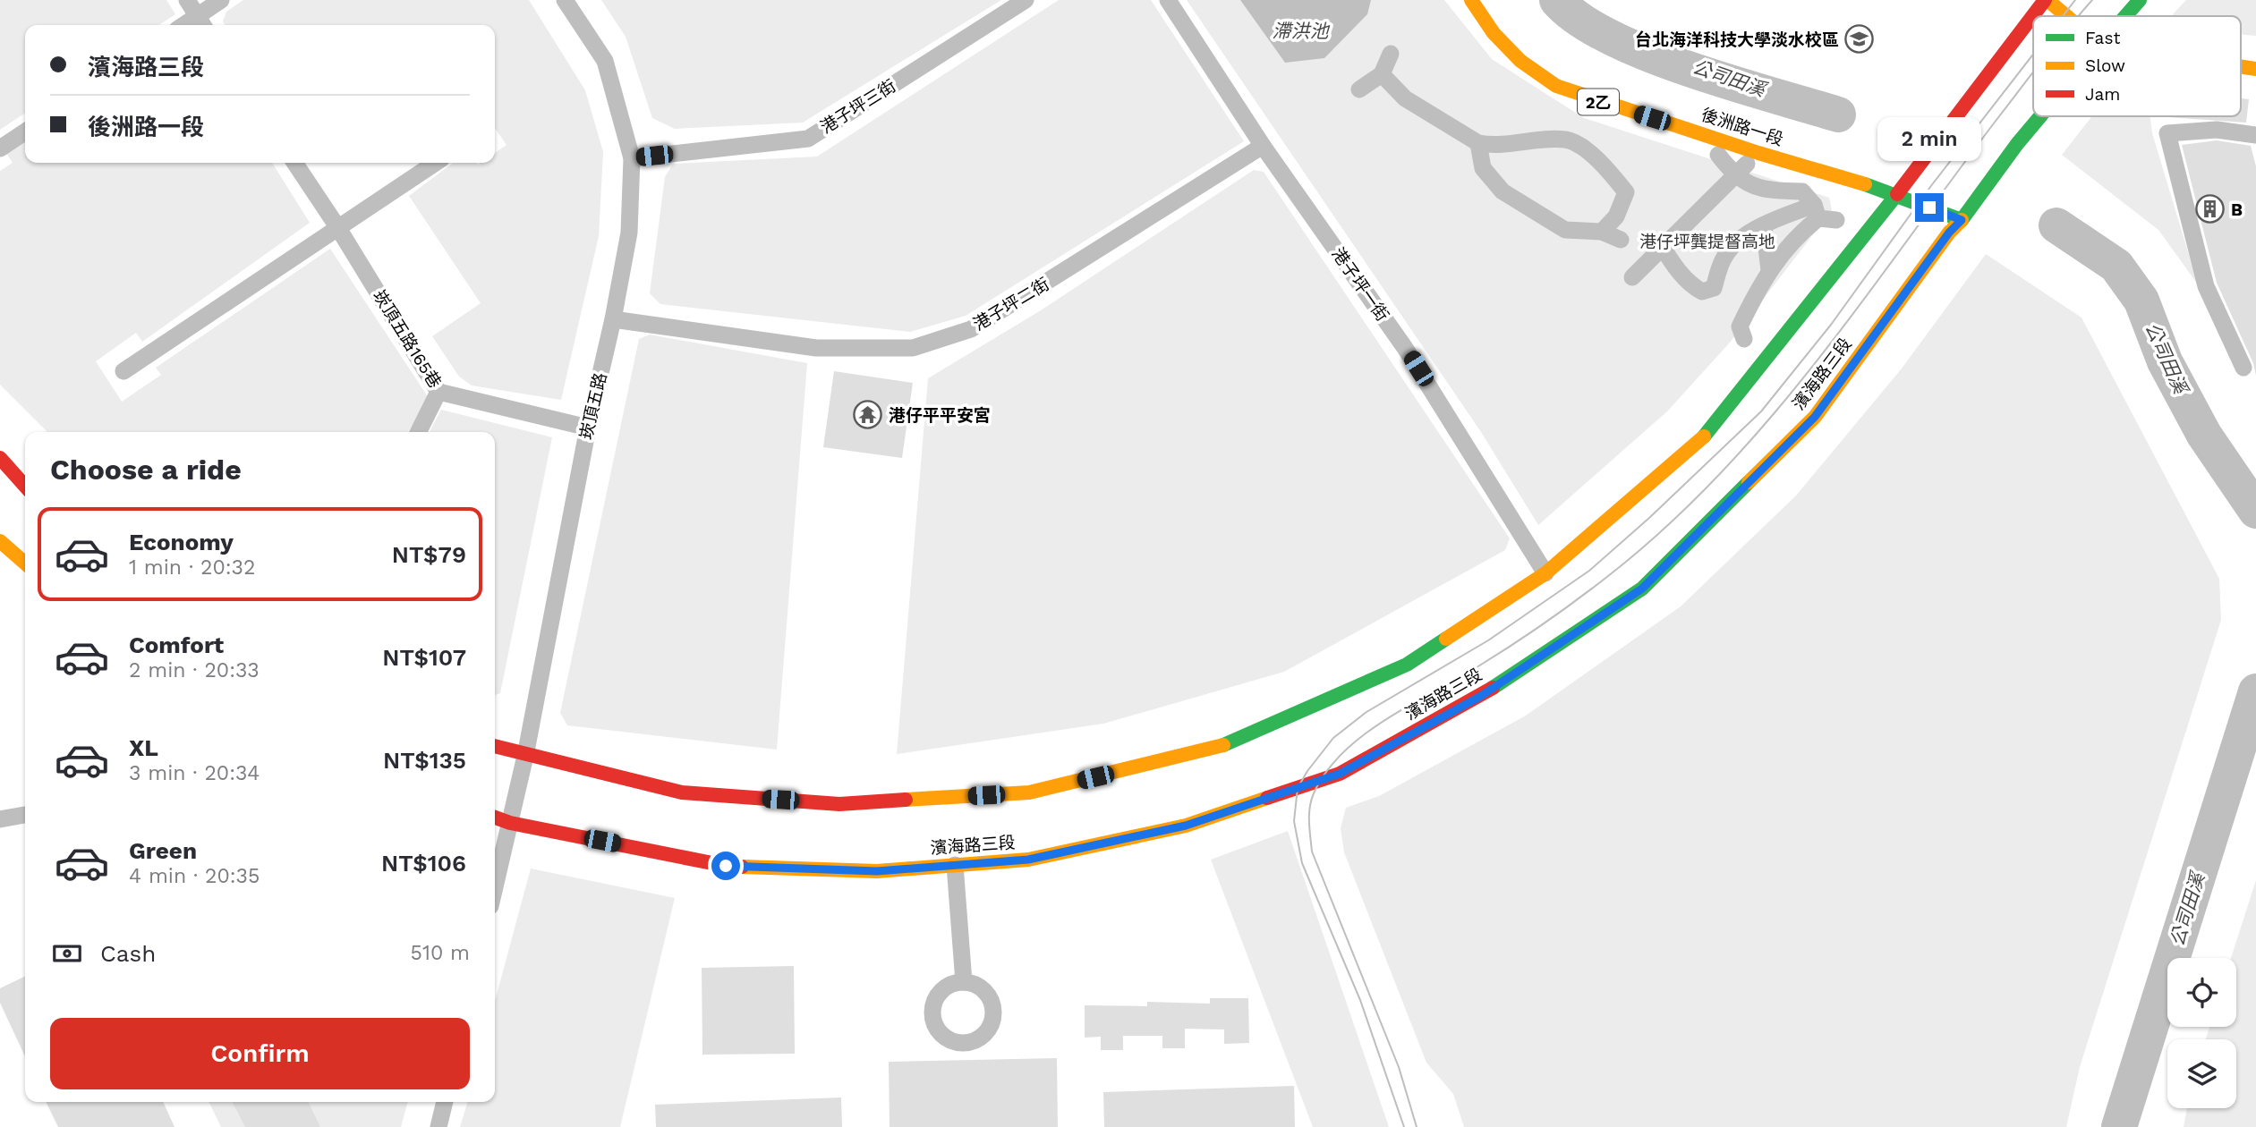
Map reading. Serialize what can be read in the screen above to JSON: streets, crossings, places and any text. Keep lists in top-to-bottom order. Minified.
{"streets":{"street":["2乙","港子坪三街","後洲路一段","港子坪一街","港子坪二街","崁頂五路165巷","濱海路三段","崁頂五路"]},"crossings":[["港子坪三街","崁頂五路"],["後洲路一段","濱海路三段"],["港子坪一街","港子坪二街"],["港子坪二街","崁頂五路"],["崁頂五路165巷","崁頂五路"],["濱海路三段","崁頂五路"]],"water":["滯洪池","公司田溪"],"parks":["港仔坪龔提督高地"],"places":{"school or university":["台北海洋科技大學淡水校區"],"building":["B"],"temple":["港仔平平安宮"]},"legend":["Fast","Slow","Jam"],"page":{"banner":["濱海路三段","後洲路一段"],"bubble":"2 min","heading":"Choose a ride","list":[{"name":"Economy","note":"1 min · 20:32","value":"NT$79"},{"name":"Comfort","note":"2 min · 20:33","value":"NT$107"},{"name":"XL","note":"3 min · 20:34","value":"NT$135"},{"name":"Green","note":"4 min · 20:35","value":"NT$106"}],"pay":["Cash","510 m"],"buttons":"Confirm"}}
